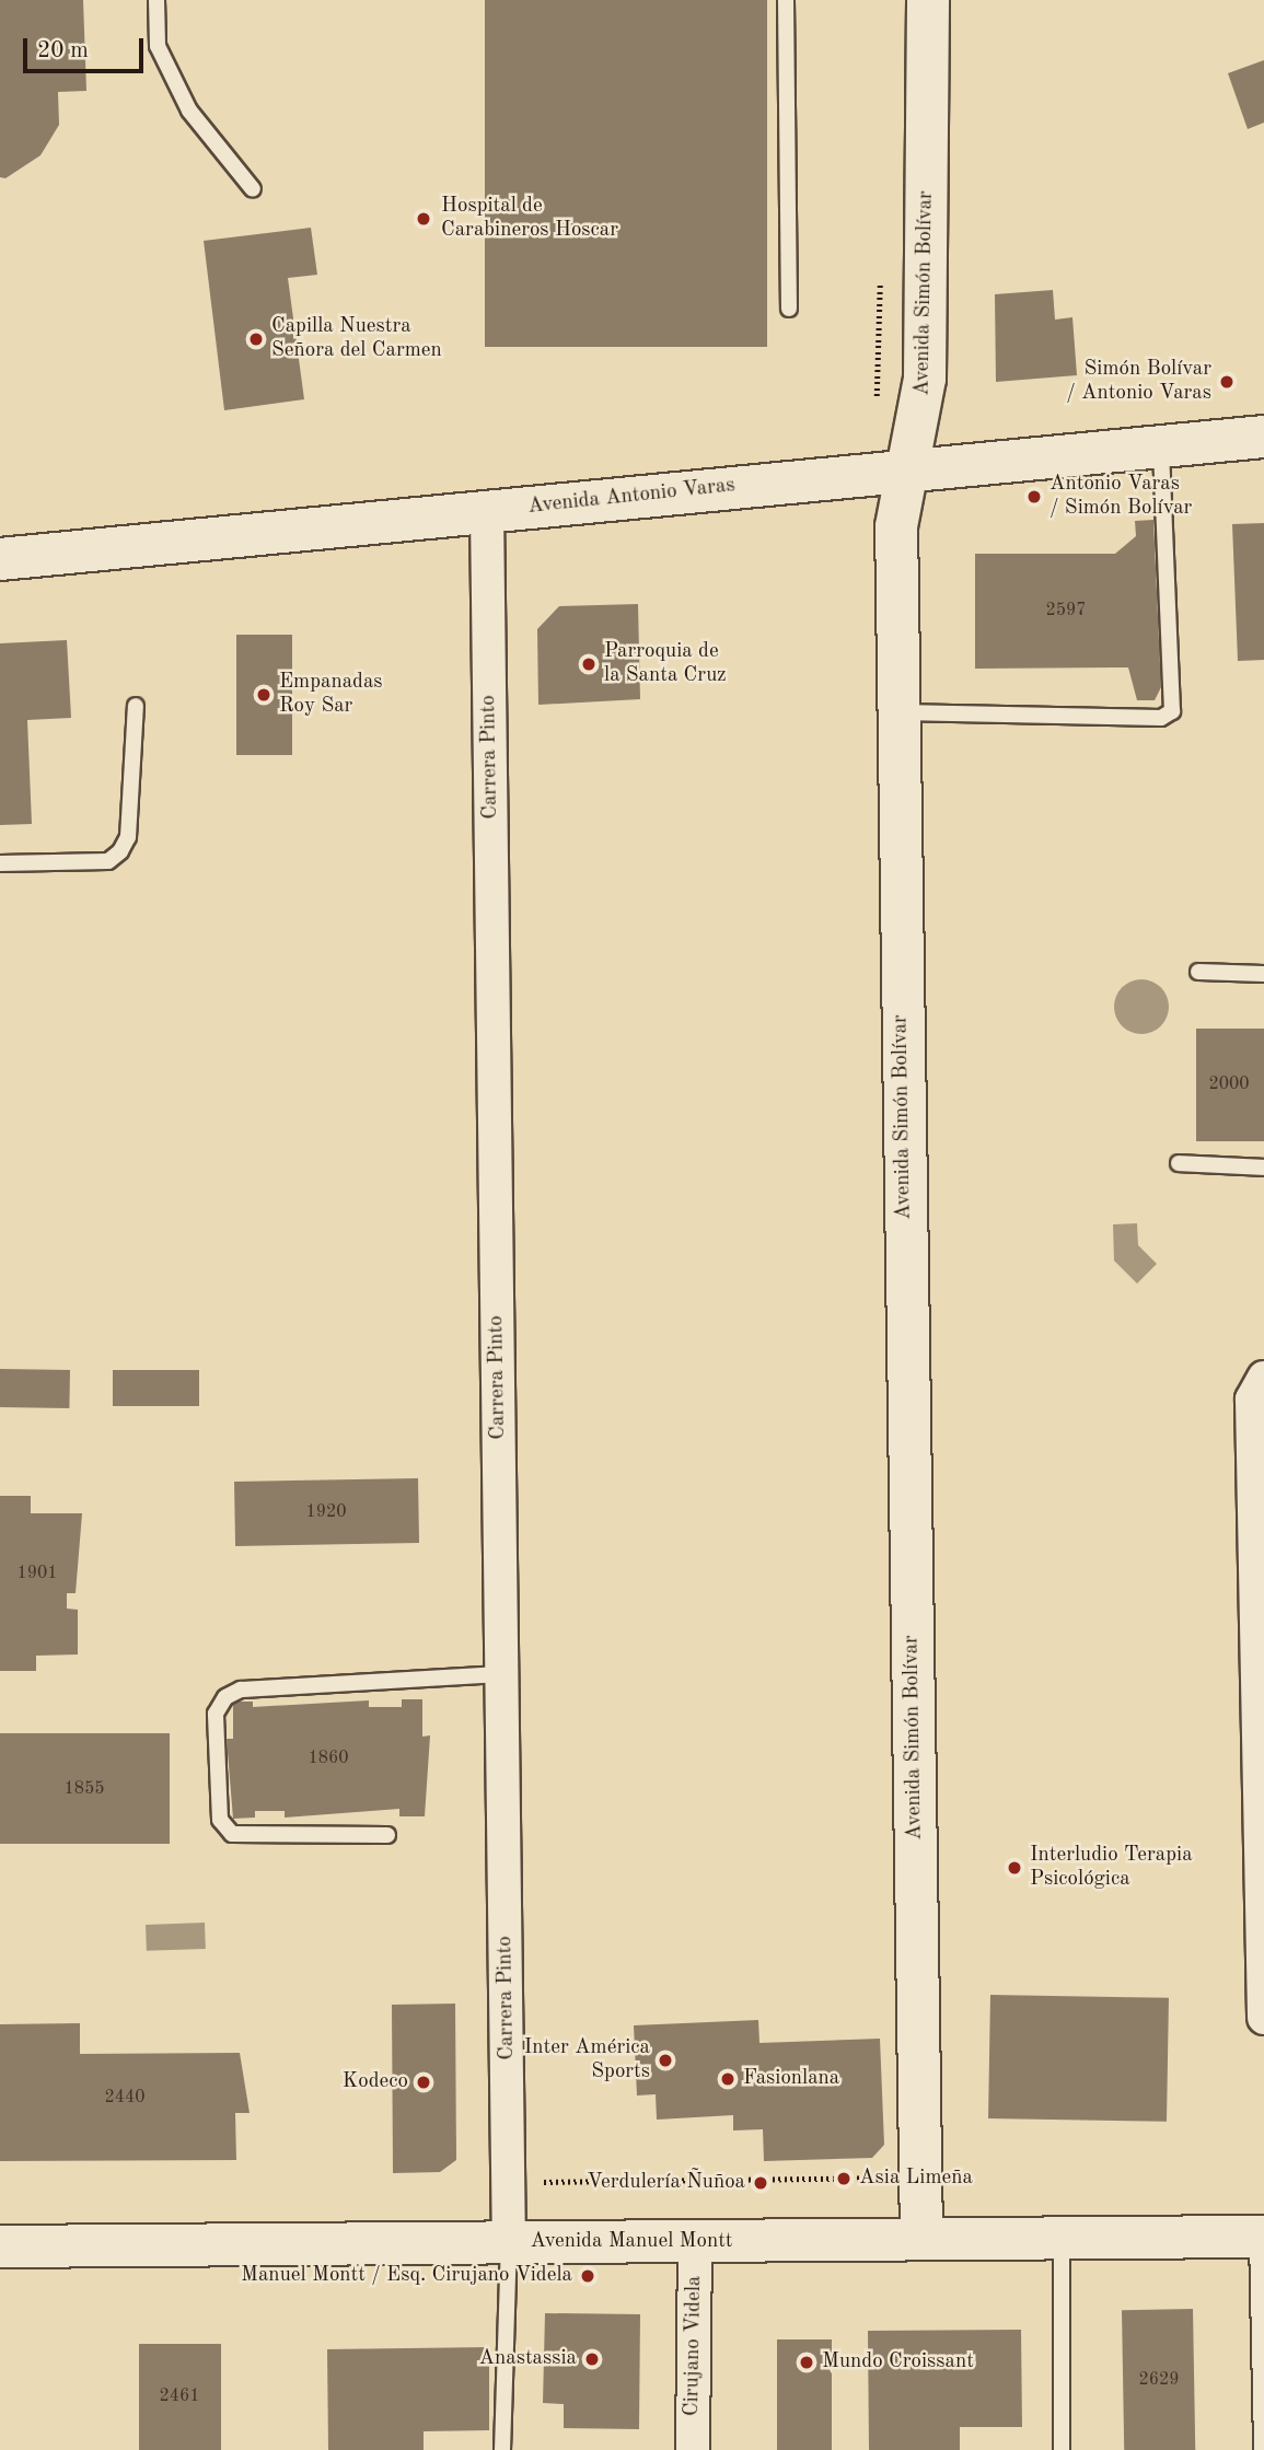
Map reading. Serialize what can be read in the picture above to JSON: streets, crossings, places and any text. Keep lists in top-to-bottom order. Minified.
{"streets":{"main road":["Avenida Simón Bolívar","Avenida Antonio Varas","Avenida Manuel Montt"],"street":["Carrera Pinto","Cirujano Videla"]},"crossings":[["Avenida Simón Bolívar","Avenida Antonio Varas"],["Avenida Simón Bolívar","Avenida Manuel Montt"],["Avenida Antonio Varas","Carrera Pinto"],["Carrera Pinto","Avenida Manuel Montt"],["Avenida Manuel Montt","Cirujano Videla"]],"places":["Hospital de Carabineros Hoscar","Capilla Nuestra Señora del Carmen","Simón Bolívar / Antonio Varas","Antonio Varas / Simón Bolívar","Parroquia de la Santa Cruz","Empanadas Roy Sar","Interludio Terapia Psicológica","Inter América Sports","Fasionlana","Kodeco","Asia Limeña","Verdulería Ñuñoa","Manuel Montt / Esq. Cirujano Videla","Anastassia","Mundo Croissant"],"house_numbers":["2597","2000","1920","1901","1860","1855","2440","2629","2461"],"scale_bar":"20 m"}
